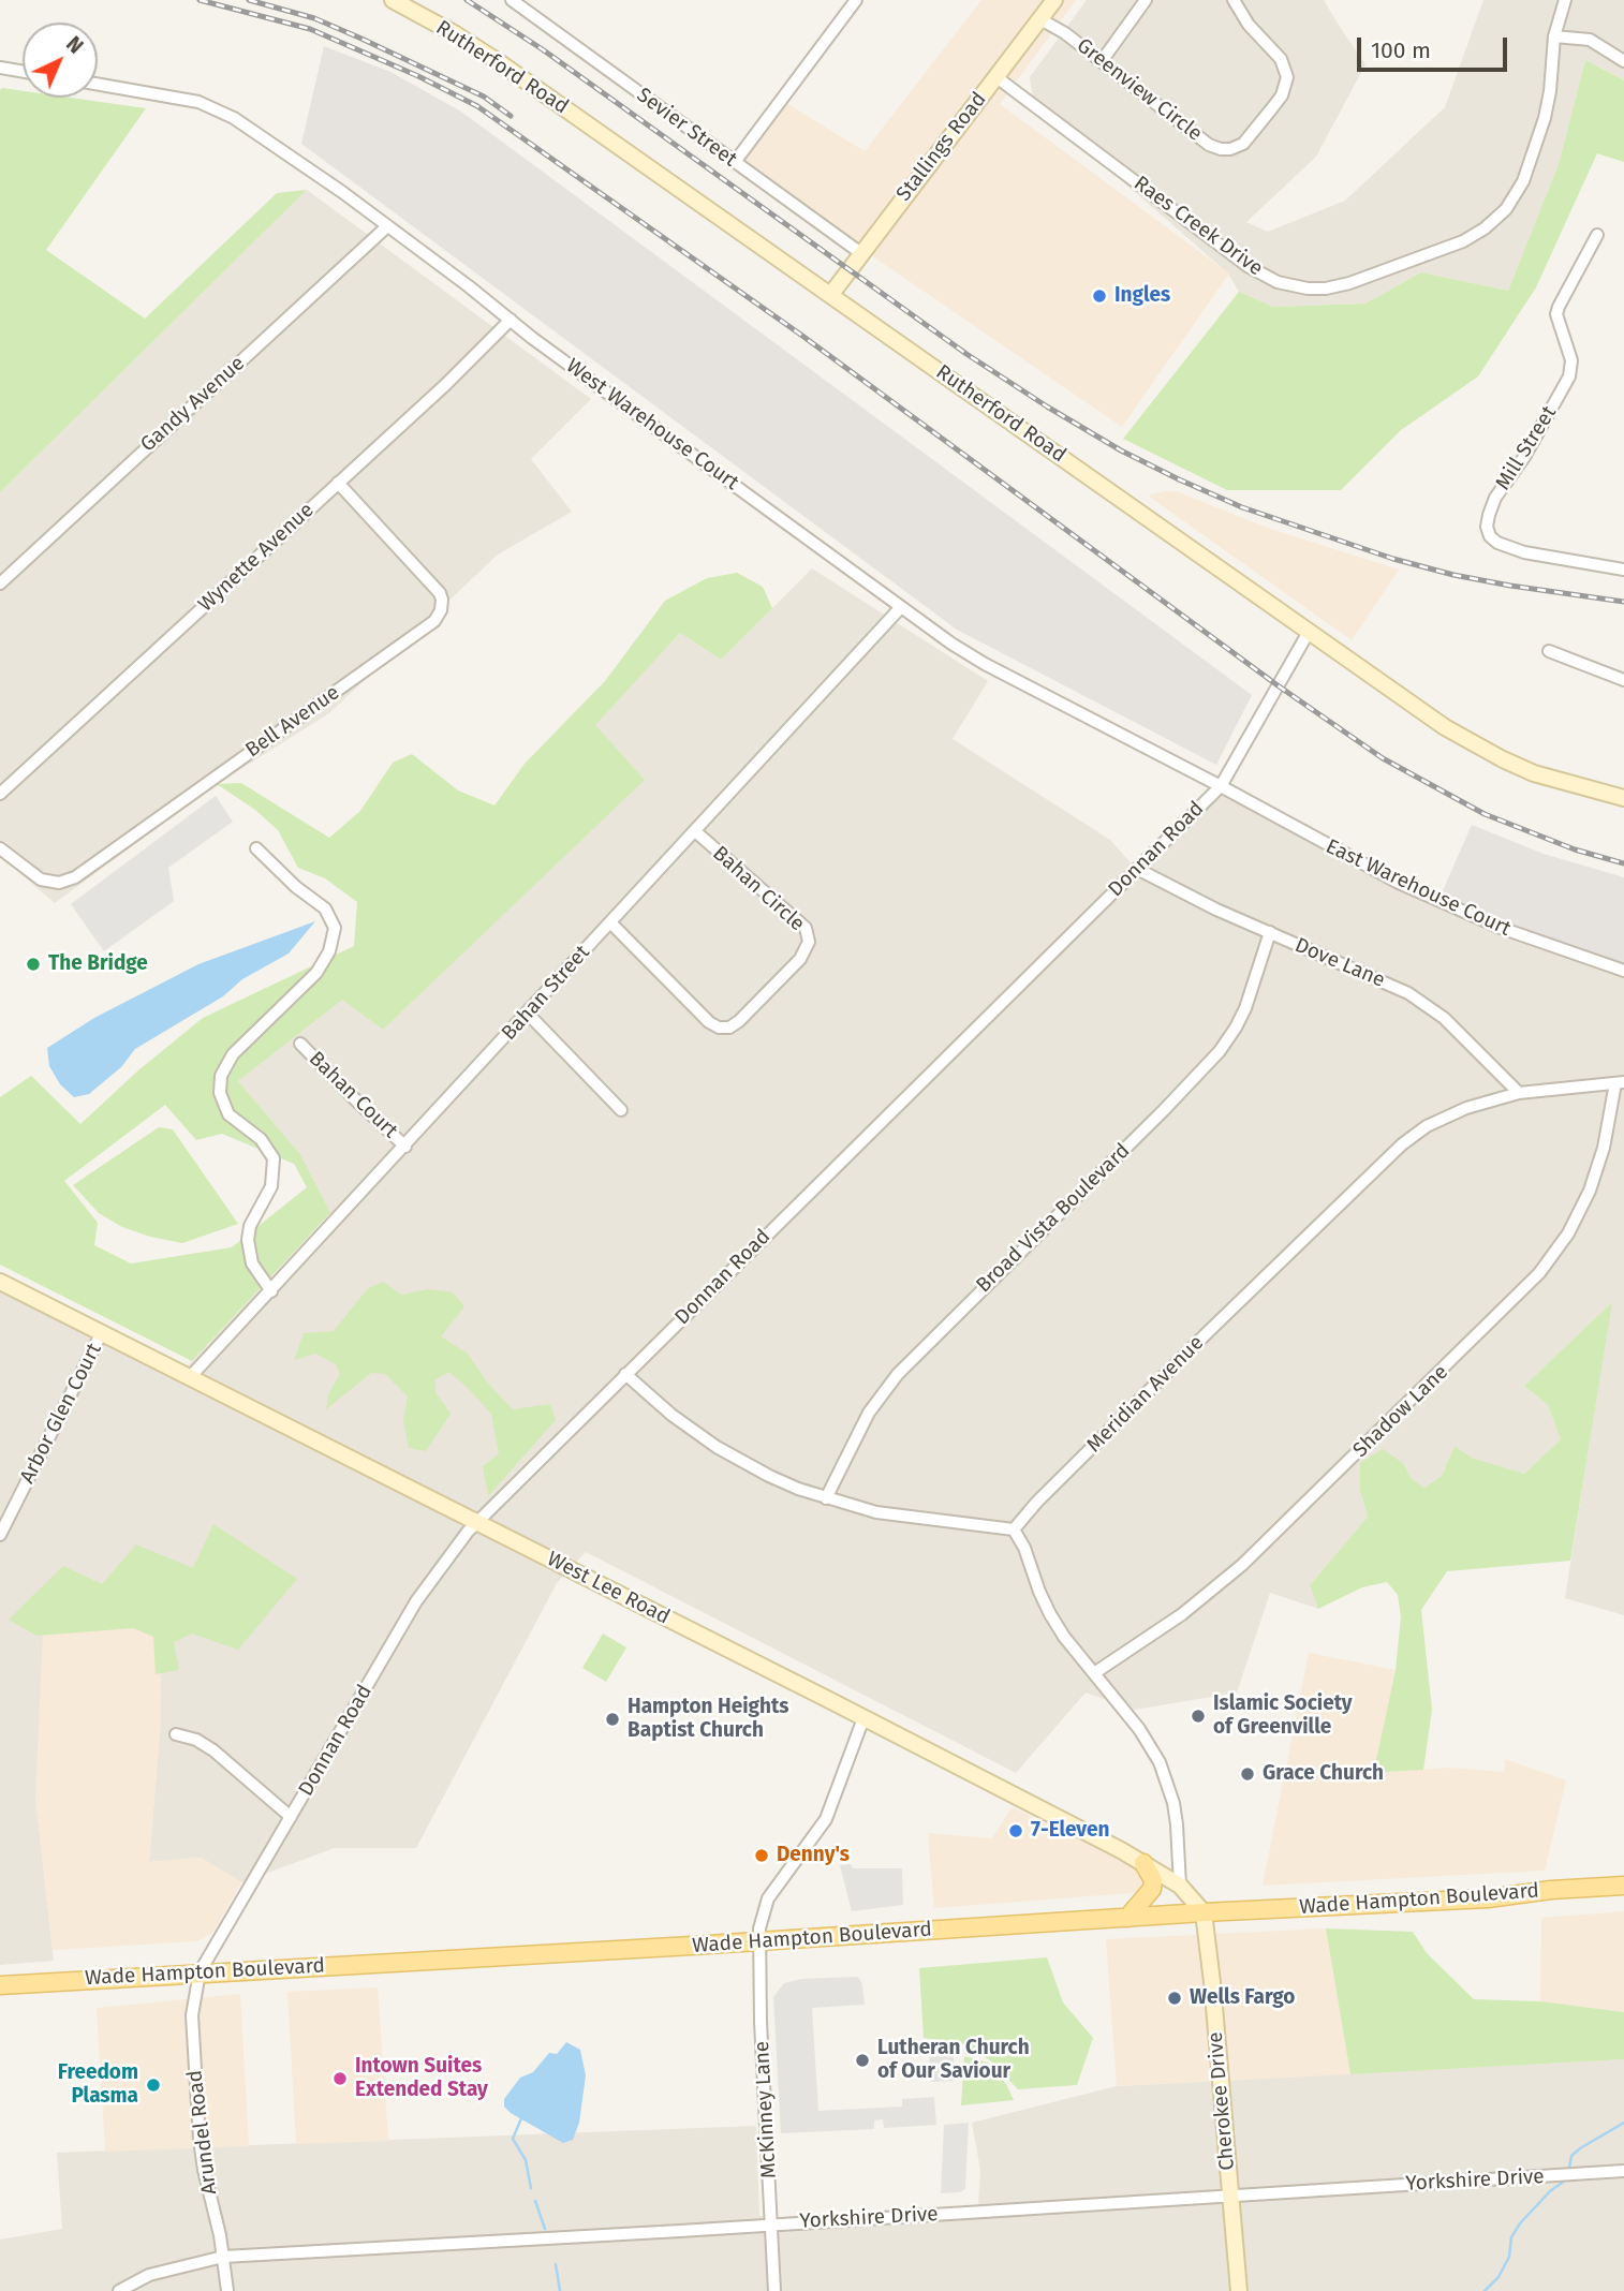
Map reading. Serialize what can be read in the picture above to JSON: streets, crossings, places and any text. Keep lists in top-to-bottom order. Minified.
{"streets":{"main road":["Wade Hampton Boulevard"],"street":["Rutherford Road","Greenview Circle","Sevier Street","Stallings Road","Raes Creek Drive","Gandy Avenue","West Warehouse Court","Mill Street","Wynette Avenue","Bell Avenue","Donnan Road","East Warehouse Court","Bahan Circle","Dove Lane","Bahan Street","Bahan Court","Broad Vista Boulevard","Meridian Avenue","Shadow Lane","Arbor Glen Court","West Lee Road","Cherokee Drive","McKinney Lane","Arundel Road","Yorkshire Drive"]},"crossings":[["Rutherford Road","Stallings Road"],["Rutherford Road","Donnan Road"],["Greenview Circle","Stallings Road"],["Sevier Street","Stallings Road"],["Stallings Road","Raes Creek Drive"],["Gandy Avenue","West Warehouse Court"],["West Warehouse Court","Wynette Avenue"],["West Warehouse Court","Donnan Road"],["West Warehouse Court","East Warehouse Court"],["West Warehouse Court","Bahan Street"],["Wynette Avenue","Bell Avenue"],["Donnan Road","East Warehouse Court"],["Donnan Road","Dove Lane"],["Donnan Road","West Lee Road"],["Donnan Road","Wade Hampton Boulevard"],["Donnan Road","Arundel Road"],["Bahan Circle","Bahan Street"],["Dove Lane","Broad Vista Boulevard"],["Dove Lane","Meridian Avenue"],["Bahan Street","Bahan Court"],["Bahan Street","West Lee Road"],["Meridian Avenue","Shadow Lane"],["Arbor Glen Court","West Lee Road"],["West Lee Road","Wade Hampton Boulevard"],["West Lee Road","Cherokee Drive"],["Wade Hampton Boulevard","Cherokee Drive"],["Wade Hampton Boulevard","McKinney Lane"],["Wade Hampton Boulevard","Arundel Road"],["Cherokee Drive","Yorkshire Drive"],["McKinney Lane","Yorkshire Drive"],["Arundel Road","Yorkshire Drive"]],"places":["Ingles","The Bridge","Islamic Society of Greenville","Hampton Heights Baptist Church","Grace Church","7-Eleven","Denny's","Wells Fargo","Lutheran Church of Our Saviour","Intown Suites Extended Stay","Freedom Plasma"],"scale_bar":"100 m","north":"top right"}
